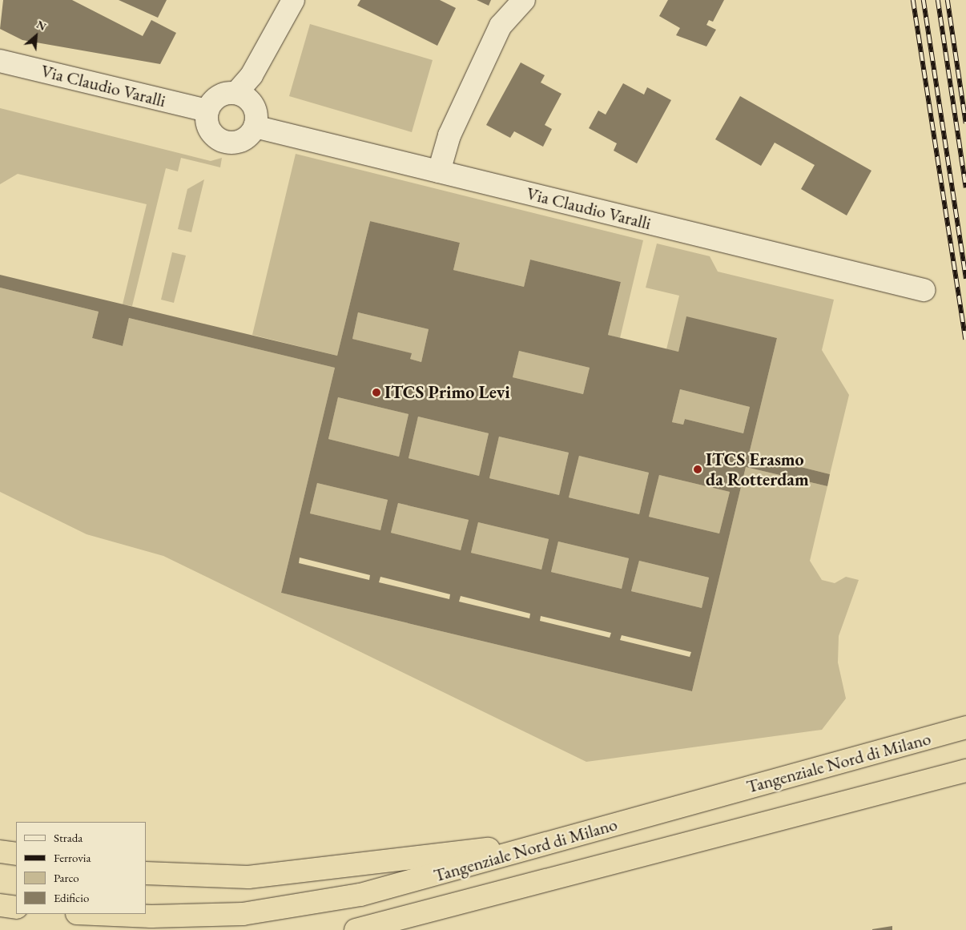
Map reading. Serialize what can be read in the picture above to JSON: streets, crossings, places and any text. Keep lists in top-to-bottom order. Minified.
{"streets":{"highway":["Tangenziale Nord di Milano"],"street":["Via Claudio Varalli"]},"places":["ITCS Primo Levi","ITCS Erasmo da Rotterdam"],"legend":["Strada","Ferrovia","Parco","Edificio"],"north":"top right"}
